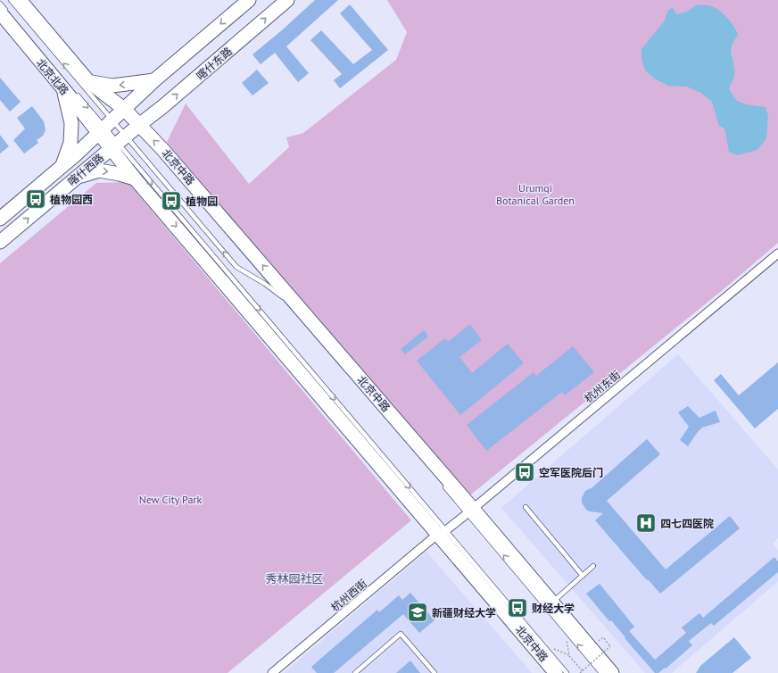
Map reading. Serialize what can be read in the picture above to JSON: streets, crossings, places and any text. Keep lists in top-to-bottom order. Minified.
{"streets":{"main road":["喀什东路","北京北路","北京中路","喀什西路"],"street":["杭州东街","杭州西街"]},"crossings":[["喀什东路","北京中路"],["喀什东路","喀什西路"],["北京北路","北京中路"],["北京北路","喀什西路"],["北京中路","喀什西路"],["北京中路","杭州东街"],["北京中路","杭州西街"],["杭州东街","杭州西街"]],"districts":["秀林园社区"],"parks":["Urumqi Botanical Garden","New City Park"],"places":{"bus stop":["植物园西","植物园","空军医院后门","财经大学"],"hospital":["四七四医院"],"school or university":["新疆财经大学"]}}
